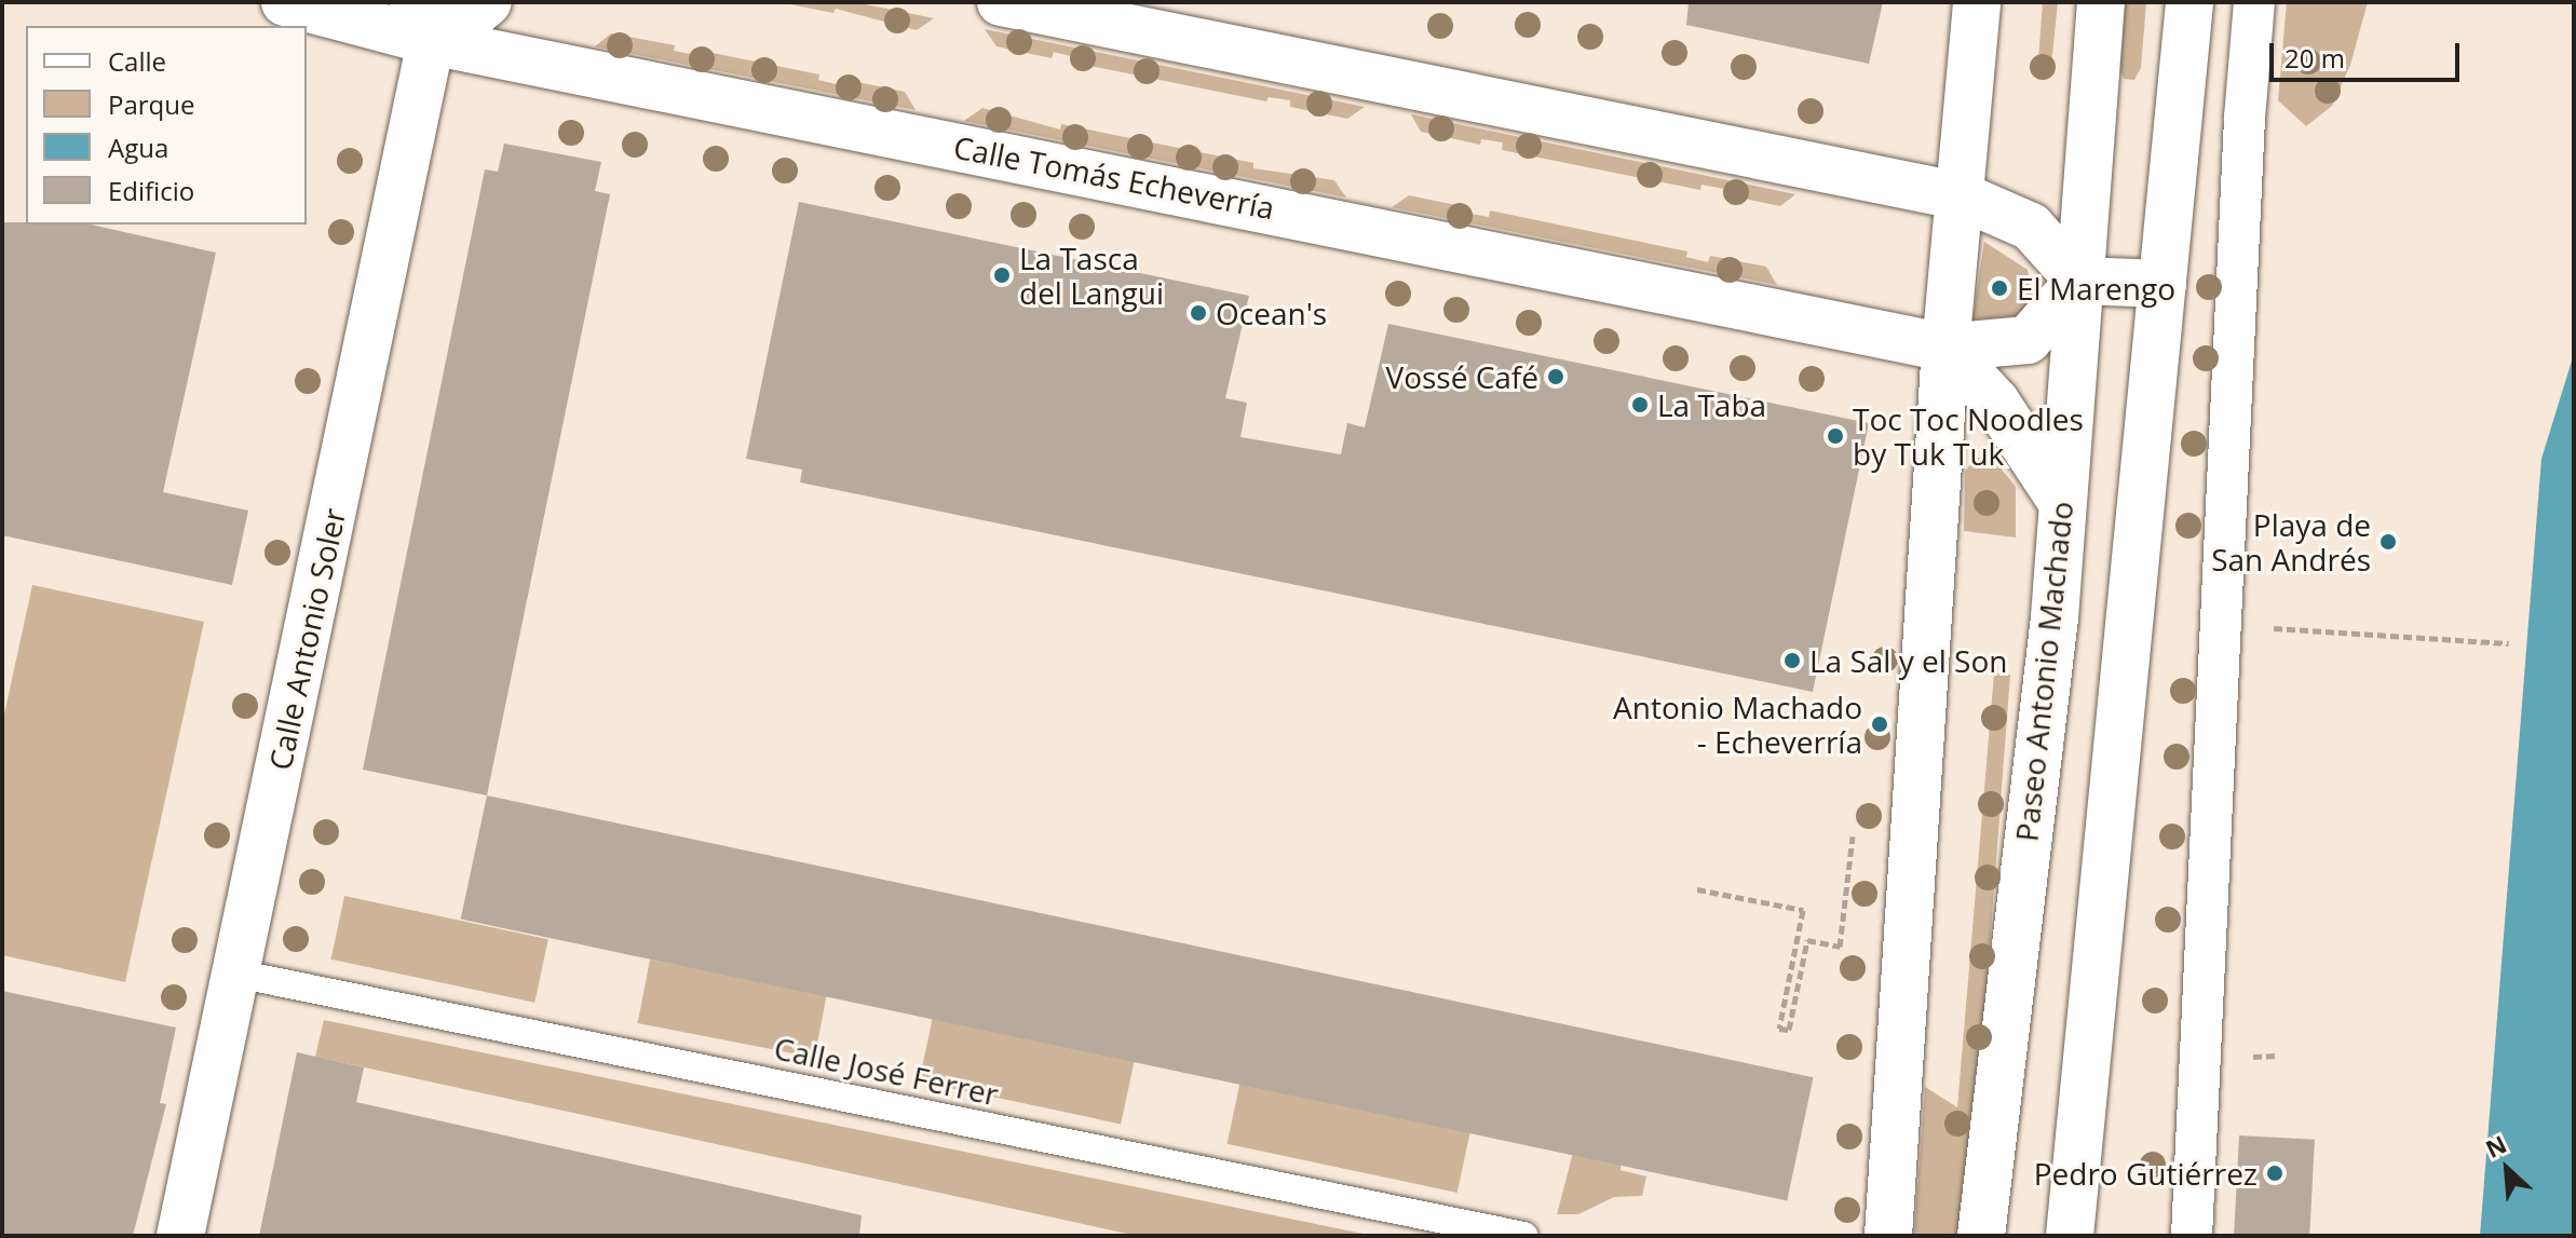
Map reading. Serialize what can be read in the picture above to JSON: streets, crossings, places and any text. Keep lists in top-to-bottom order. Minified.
{"streets":{"main road":["Calle Tomás Echeverría","Calle Antonio Soler","Paseo Antonio Machado"],"lane":["Calle José Ferrer"]},"crossings":[["Calle Tomás Echeverría","Calle Antonio Soler"],["Calle Tomás Echeverría","Paseo Antonio Machado"],["Calle Antonio Soler","Calle José Ferrer"]],"places":["La Tasca del Langui","El Marengo","Ocean's","Vossé Café","La Taba","Toc Toc Noodles by Tuk Tuk","Playa de San Andrés","La Sal y el Son","Antonio Machado - Echeverría","Pedro Gutiérrez"],"legend":["Calle","Parque","Agua","Edificio"],"scale_bar":"20 m","north":"top left"}
